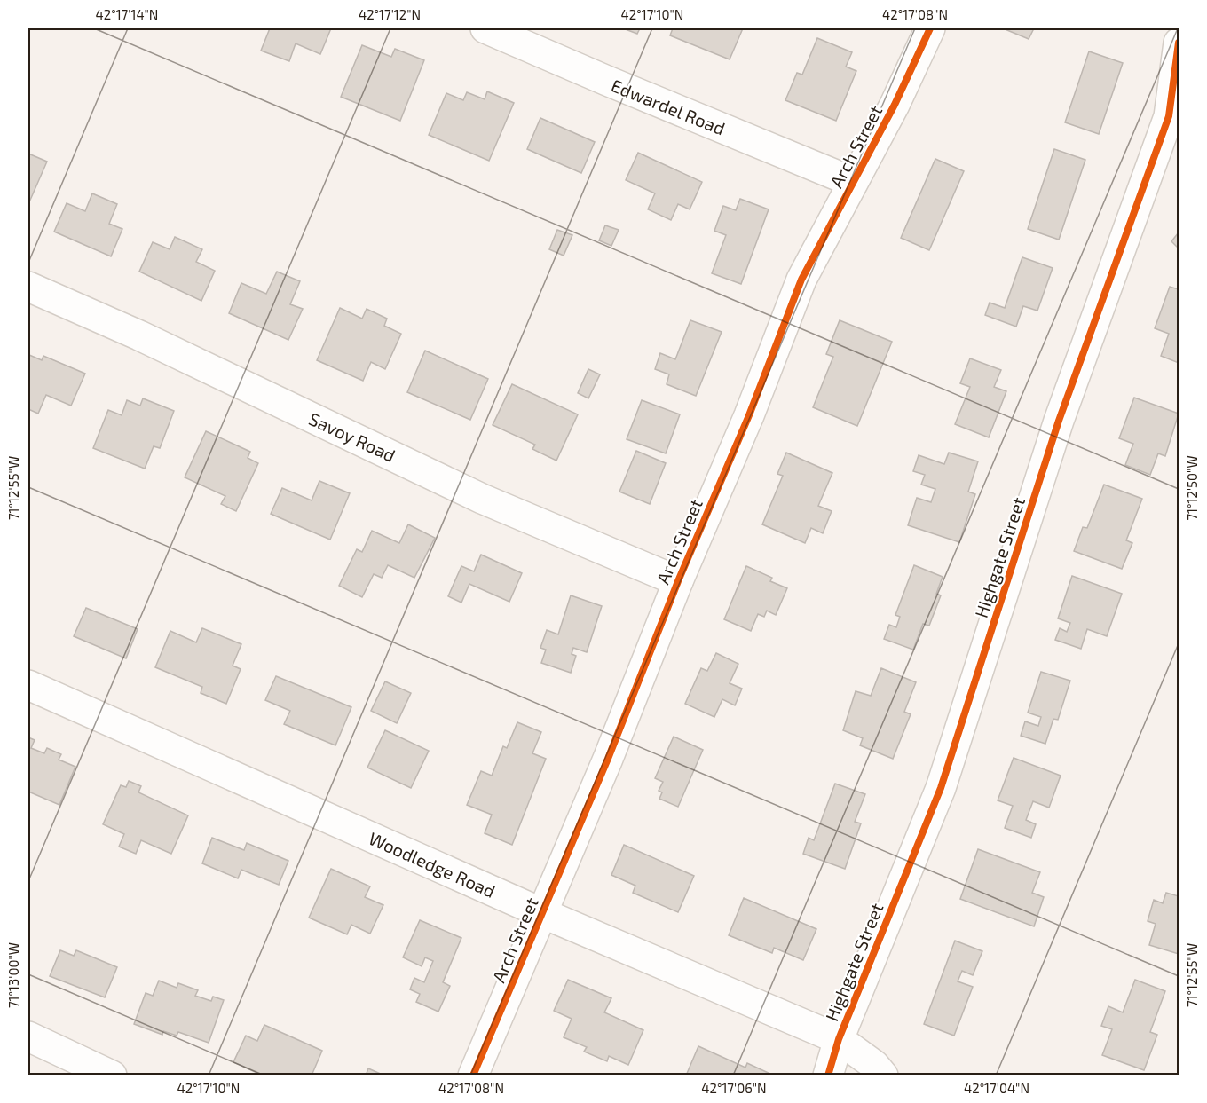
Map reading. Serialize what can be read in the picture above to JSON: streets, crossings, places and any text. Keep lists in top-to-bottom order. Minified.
{"streets":{"street":["Edwardel Road","Arch Street","Savoy Road","Highgate Street","Woodledge Road"]},"crossings":[["Edwardel Road","Arch Street"],["Arch Street","Savoy Road"],["Arch Street","Woodledge Road"],["Highgate Street","Woodledge Road"]],"coordinates":["42°17'14\"N","42°17'12\"N","42°17'10\"N","42°17'08\"N","71°12'55\"W","71°12'50\"W","71°13'00\"W","42°17'06\"N","42°17'04\"N"]}
